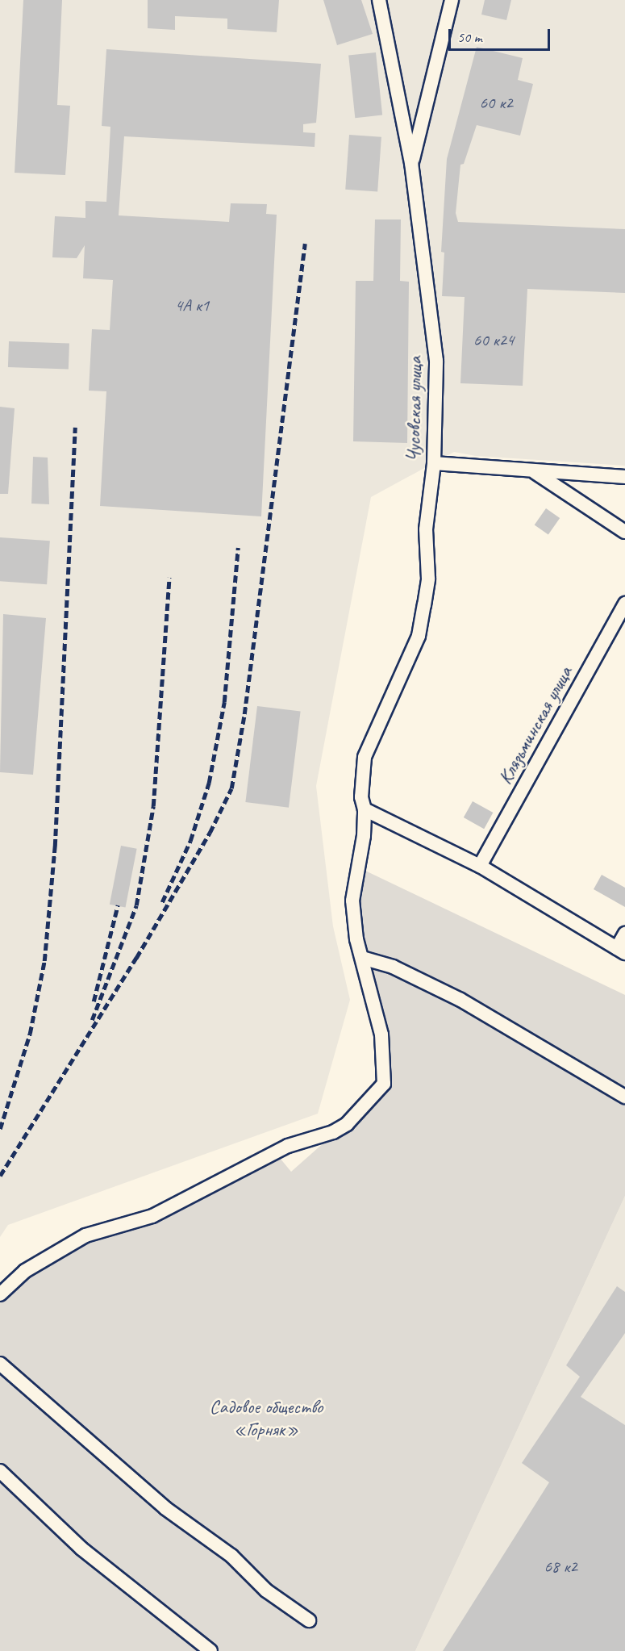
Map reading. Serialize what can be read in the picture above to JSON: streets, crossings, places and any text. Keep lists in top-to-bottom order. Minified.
{"streets":{"street":["Чусовская улица","Клязьминская улица"]},"parks":["Садовое общество «Горняк»"],"house_numbers":["60 к2","4А к1","60 к24","68 к2"],"scale_bar":"50 m"}
